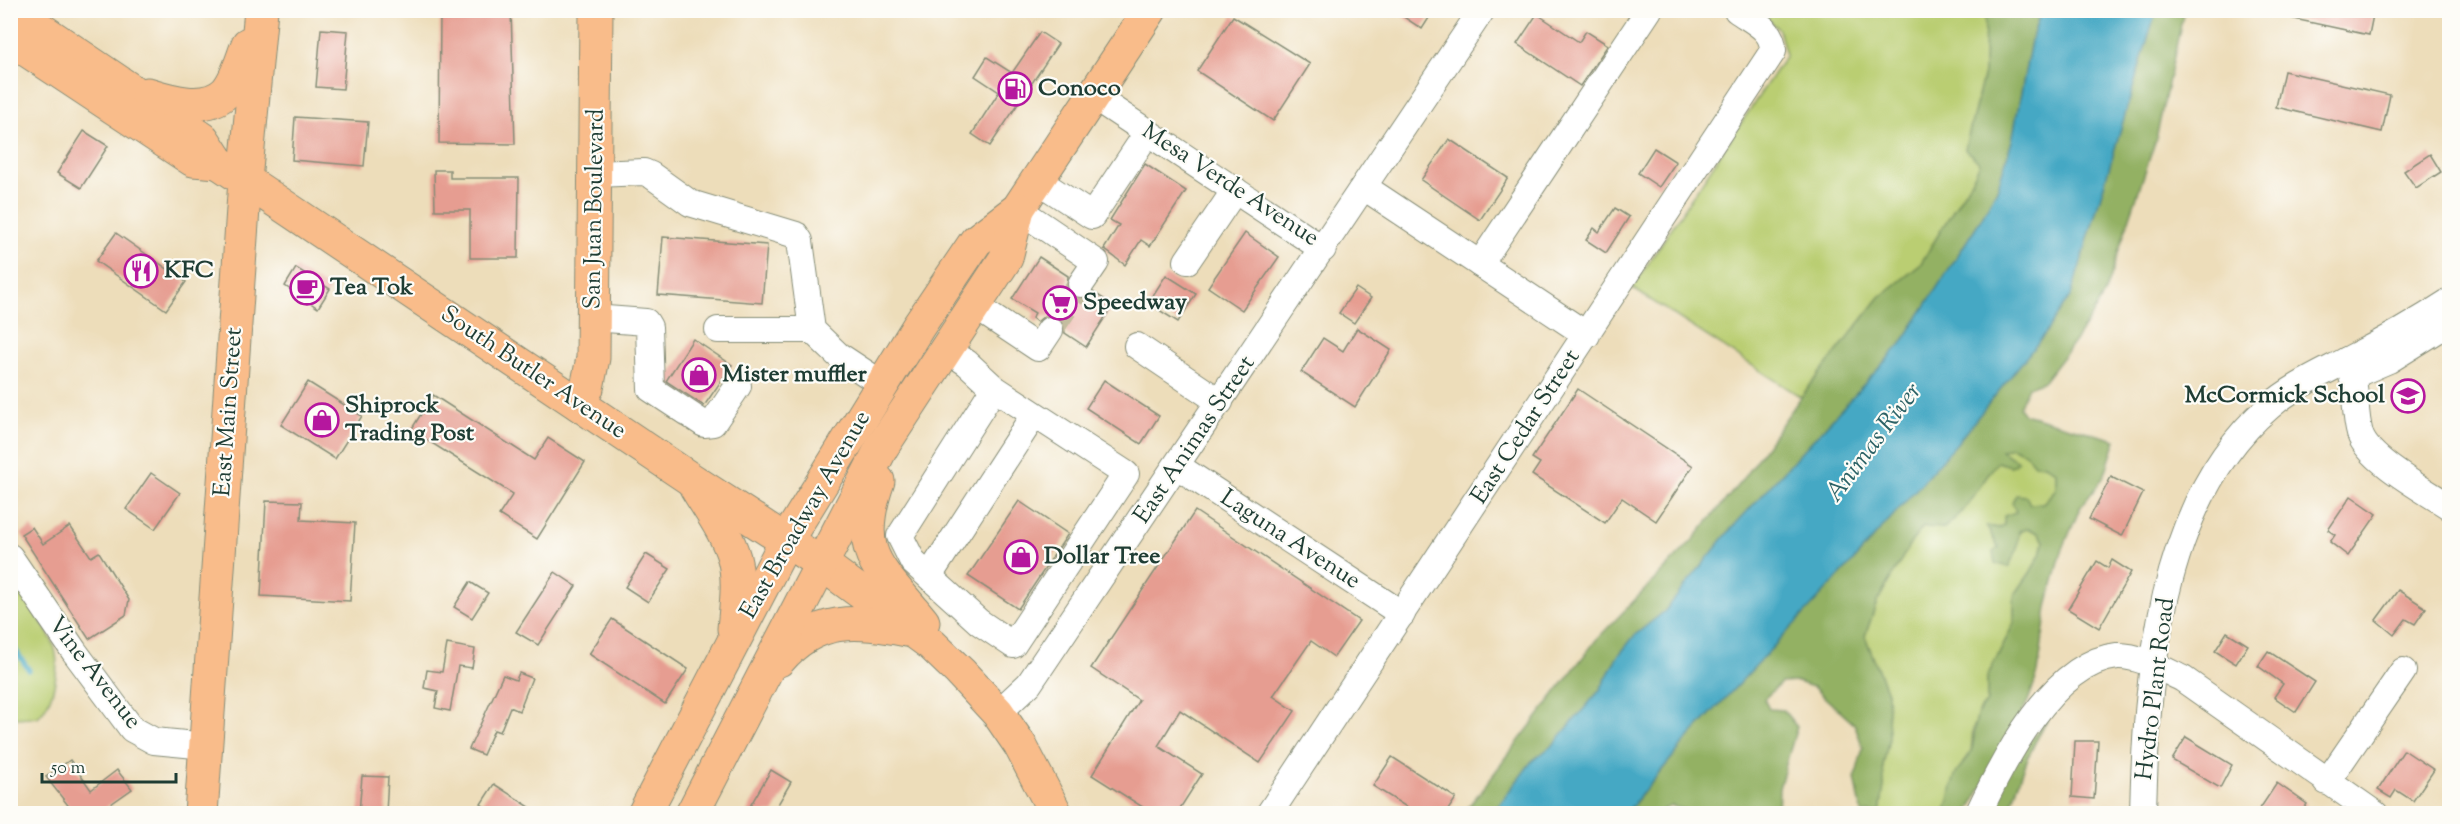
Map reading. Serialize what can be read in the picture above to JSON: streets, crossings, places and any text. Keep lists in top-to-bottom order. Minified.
{"streets":{"main road":["San Juan Boulevard","South Butler Avenue","East Main Street","East Broadway Avenue"],"street":["Mesa Verde Avenue","East Cedar Street","East Animas Street","Laguna Avenue","Vine Avenue","Hydro Plant Road"]},"crossings":[["Mesa Verde Avenue","East Animas Street"],["Mesa Verde Avenue","East Broadway Avenue"],["San Juan Boulevard","South Butler Avenue"],["South Butler Avenue","East Main Street"],["South Butler Avenue","East Broadway Avenue"],["East Main Street","Vine Avenue"],["East Cedar Street","Laguna Avenue"],["East Animas Street","Laguna Avenue"]],"water":["Animas River"],"places":{"fuel station":["Conoco"],"restaurant":["KFC"],"cafe":["Tea Tok"],"supermarket":["Speedway"],"shop":["Mister muffler","Shiprock Trading Post","Dollar Tree"],"school or university":["McCormick School"]},"scale_bar":"50 m"}
